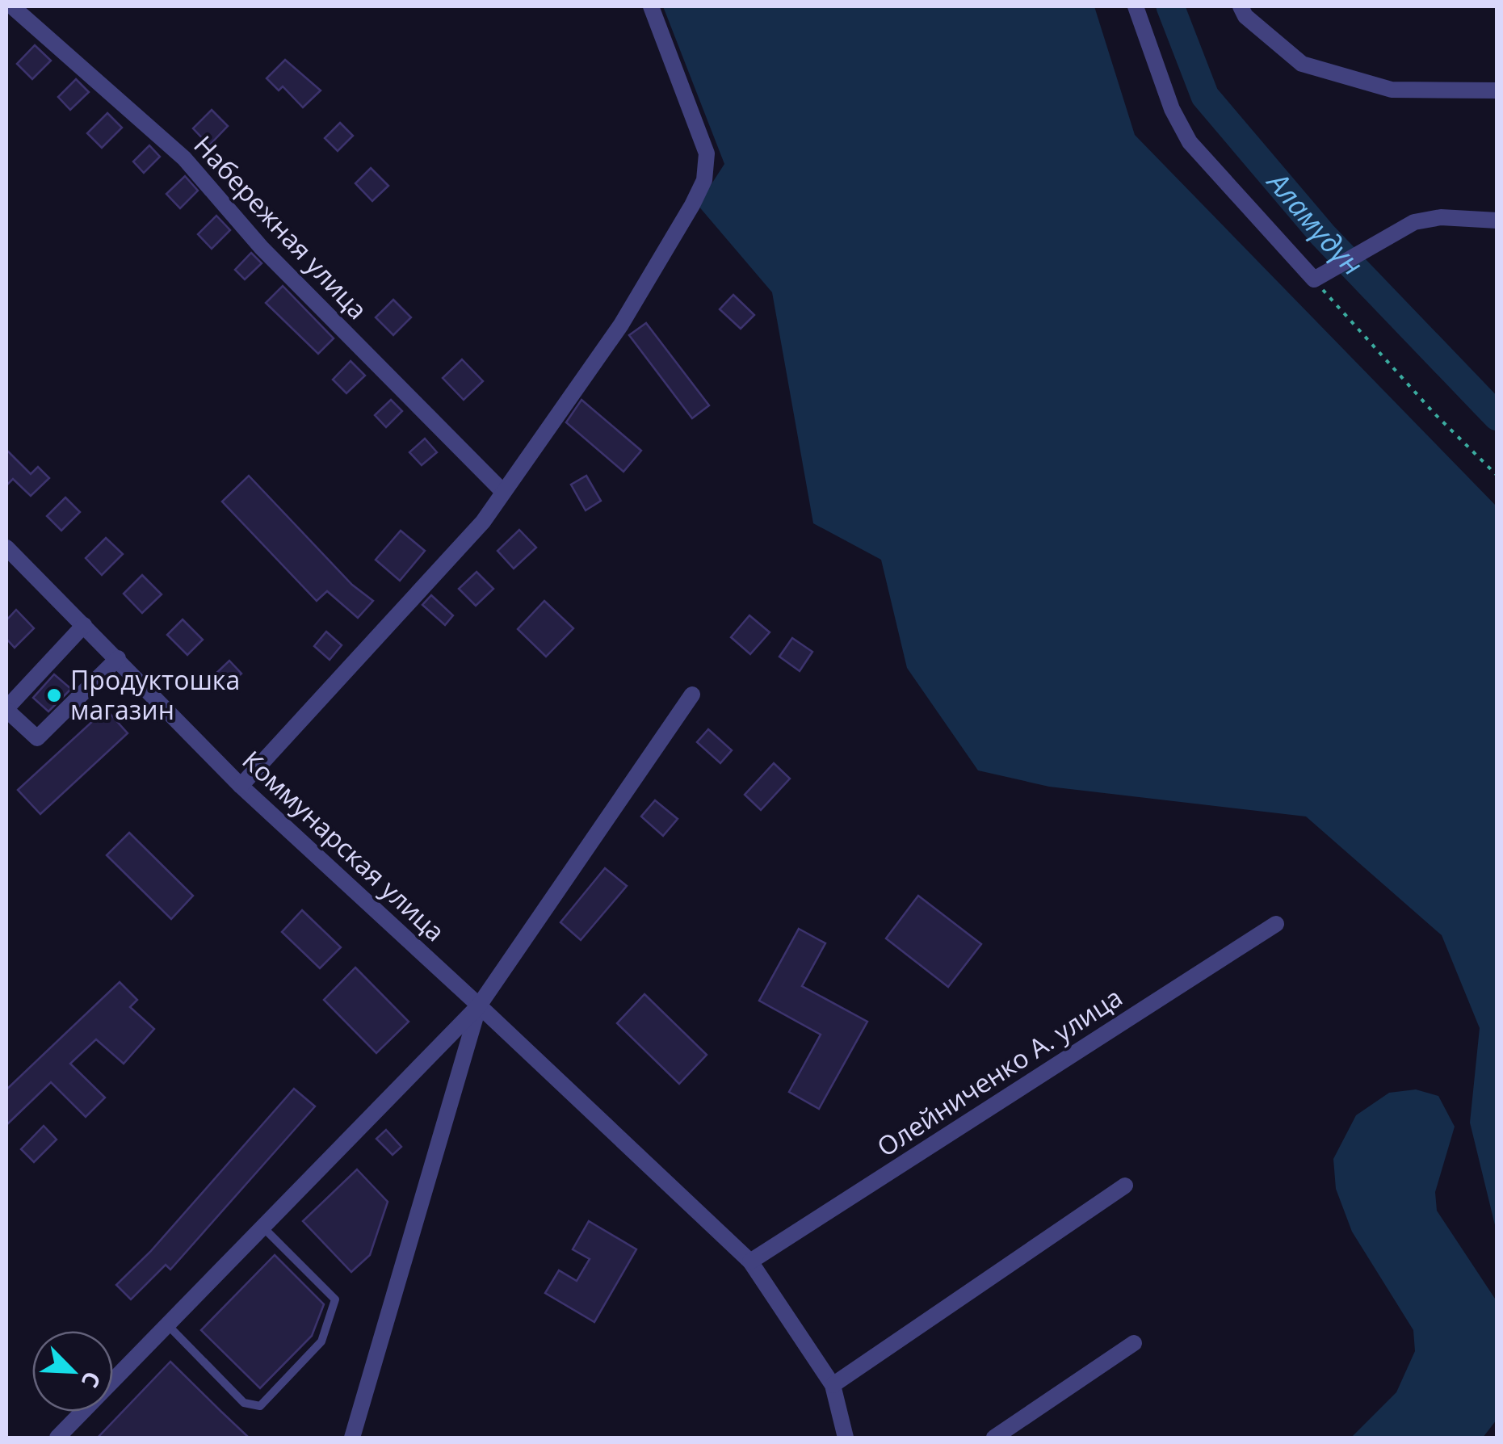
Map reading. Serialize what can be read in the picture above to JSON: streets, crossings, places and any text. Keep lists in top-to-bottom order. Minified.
{"streets":{"street":["Набережная улица","Коммунарская улица","Олейниченко А. улица"]},"crossings":[["Коммунарская улица","Олейниченко А. улица"]],"water":["Аламүдүн"],"places":["Продуктошка магазин"],"north":"bottom right"}
